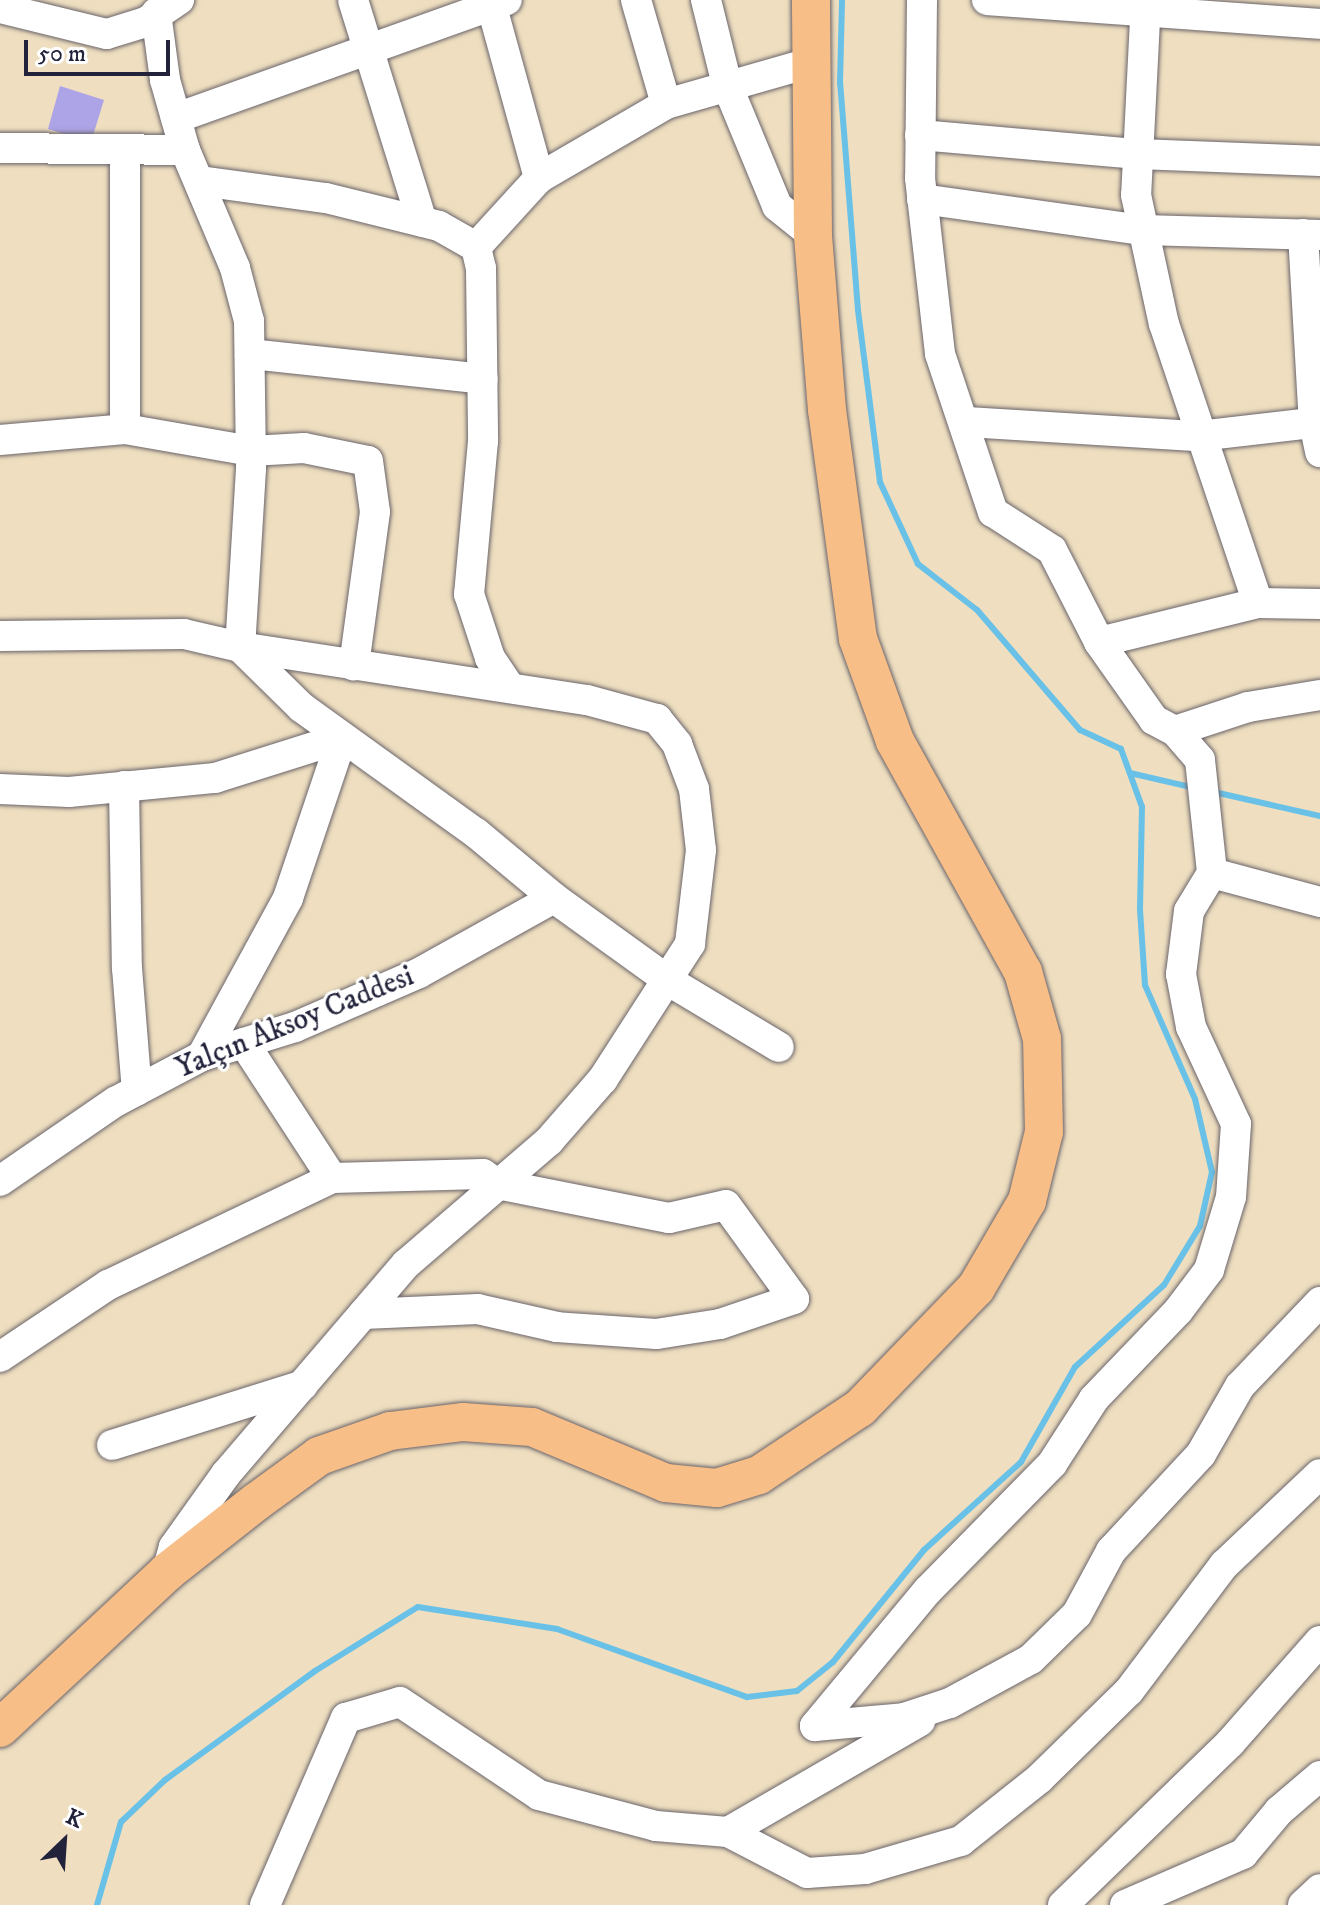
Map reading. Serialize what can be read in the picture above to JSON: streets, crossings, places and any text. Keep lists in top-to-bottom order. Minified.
{"streets":{"street":["Yalçın Aksoy Caddesi"]},"scale_bar":"50 m","north":"top right"}
